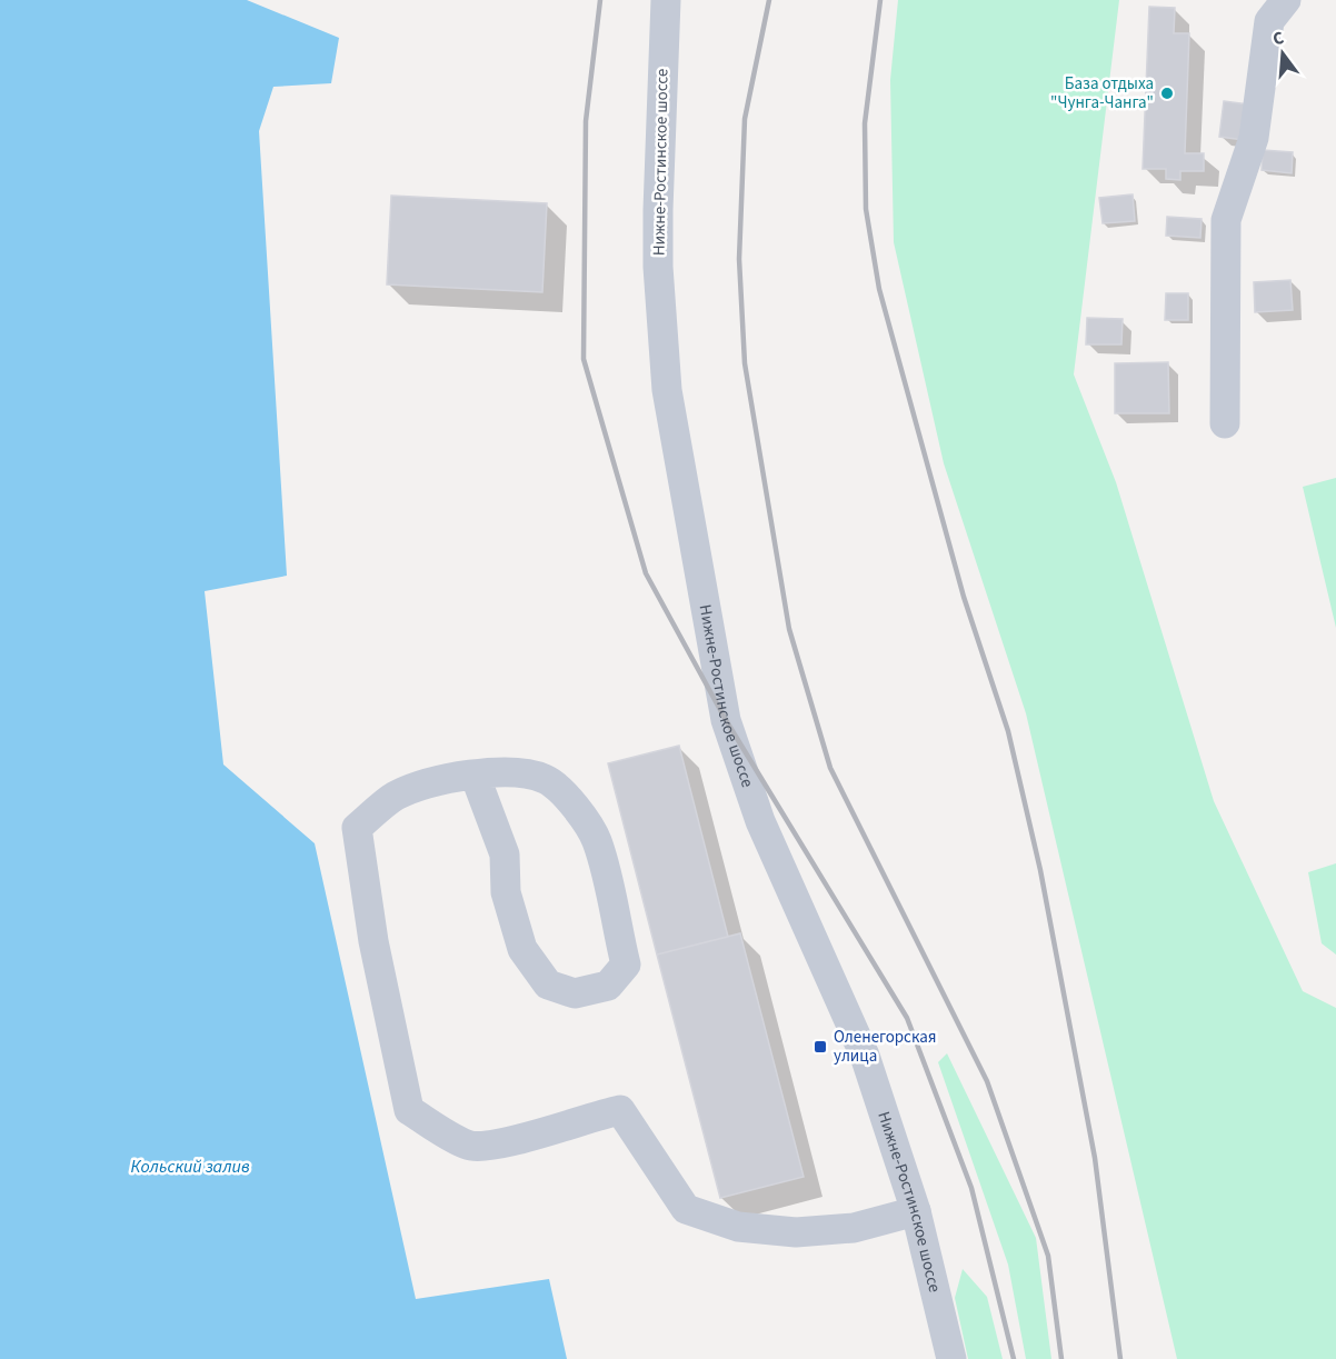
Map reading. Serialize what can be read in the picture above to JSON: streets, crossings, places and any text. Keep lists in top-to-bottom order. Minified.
{"streets":{"street":["Нижне-Ростинское шоссе"]},"water":["Кольский залив"],"places":{"other":["База отдыха \"Чунга-Чанга\""],"transit":["Оленегорская улица"]},"north":"top"}
